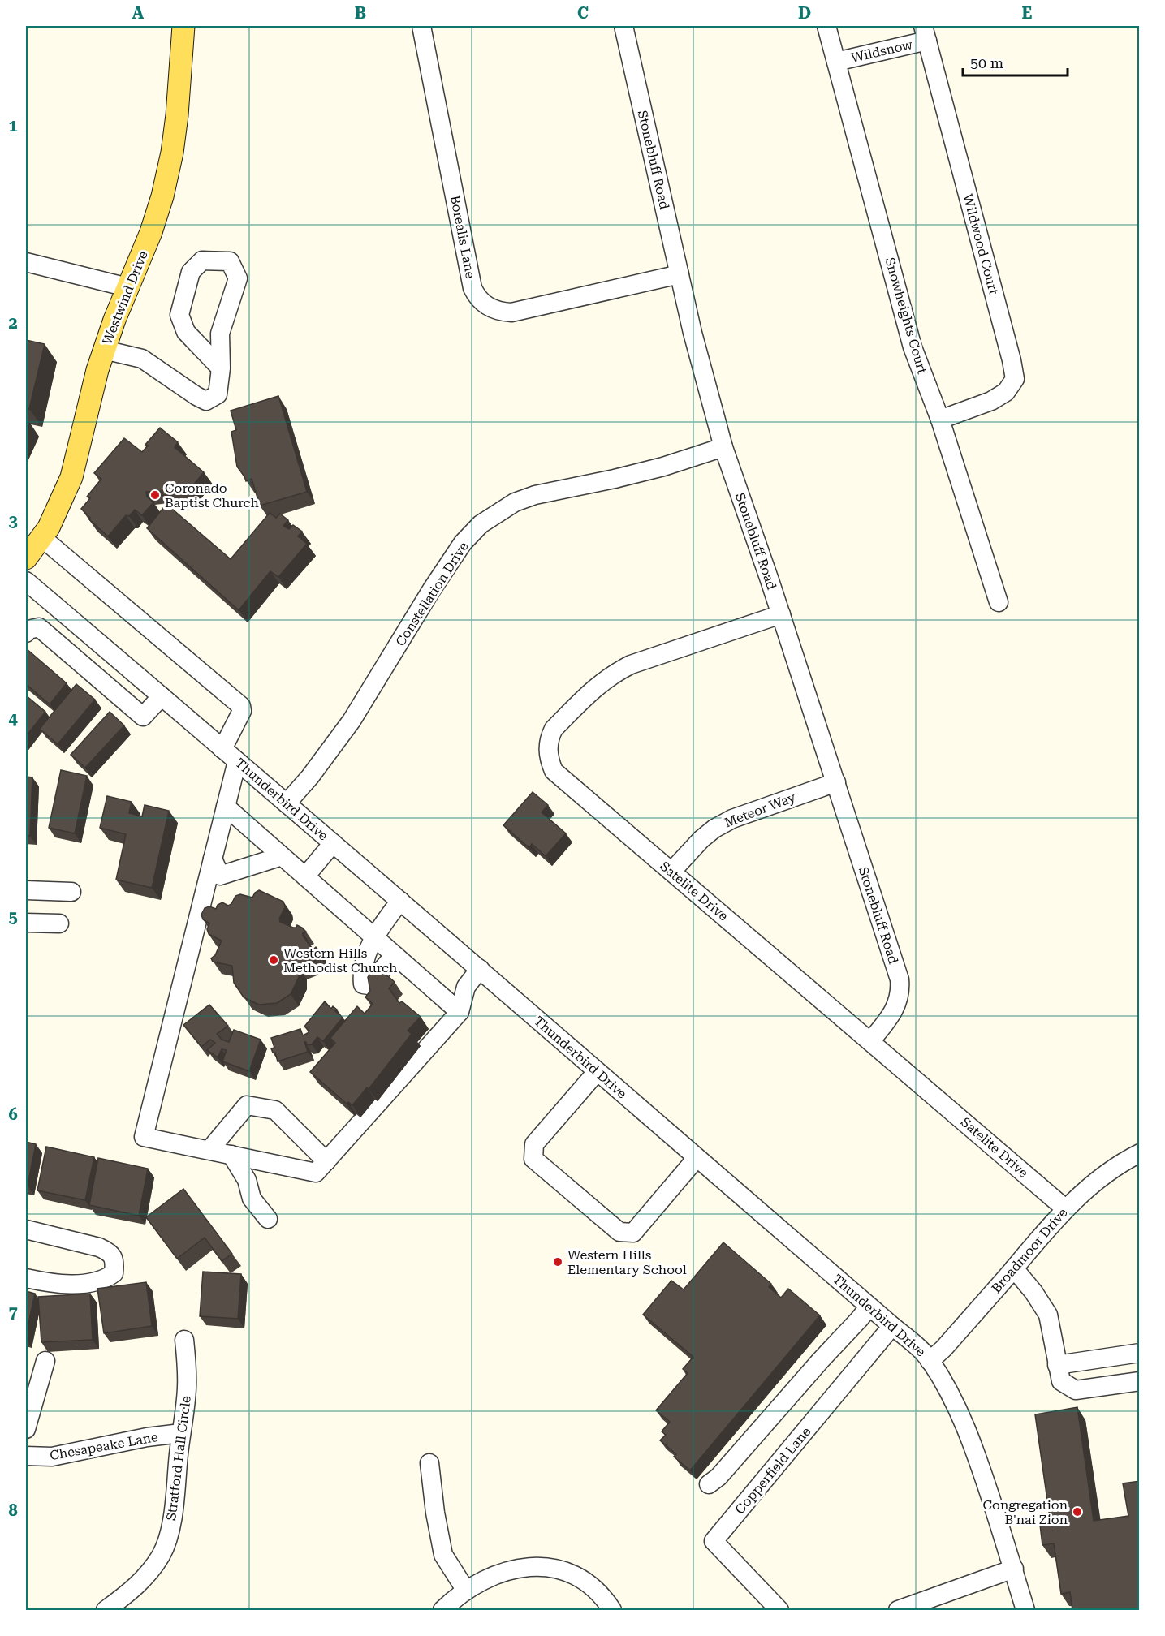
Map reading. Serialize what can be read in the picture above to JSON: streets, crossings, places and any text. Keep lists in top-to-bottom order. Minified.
{"streets":{"main road":["Westwind Drive"],"street":["Wildsnow","Stonebluff Road","Borealis Lane","Wildwood Court","Snowheights Court","Constellation Drive","Thunderbird Drive","Meteor Way","Satelite Drive","Broadmoor Drive","Chesapeake Lane","Stratford Hall Circle","Copperfield Lane"]},"crossings":[["Wildsnow","Wildwood Court"],["Wildsnow","Snowheights Court"],["Stonebluff Road","Borealis Lane"],["Stonebluff Road","Constellation Drive"],["Stonebluff Road","Meteor Way"],["Stonebluff Road","Satelite Drive"],["Wildwood Court","Snowheights Court"],["Constellation Drive","Thunderbird Drive"],["Thunderbird Drive","Broadmoor Drive"],["Thunderbird Drive","Copperfield Lane"],["Meteor Way","Satelite Drive"],["Satelite Drive","Broadmoor Drive"],["Chesapeake Lane","Stratford Hall Circle"]],"places":["Coronado Baptist Church","Western Hills Methodist Church","Western Hills Elementary School","Congregation B'nai Zion"],"scale_bar":"50 m","grid":{"columns":["A","B","C","D","E"],"rows":["1","2","3","4","5","6","7","8"]}}
